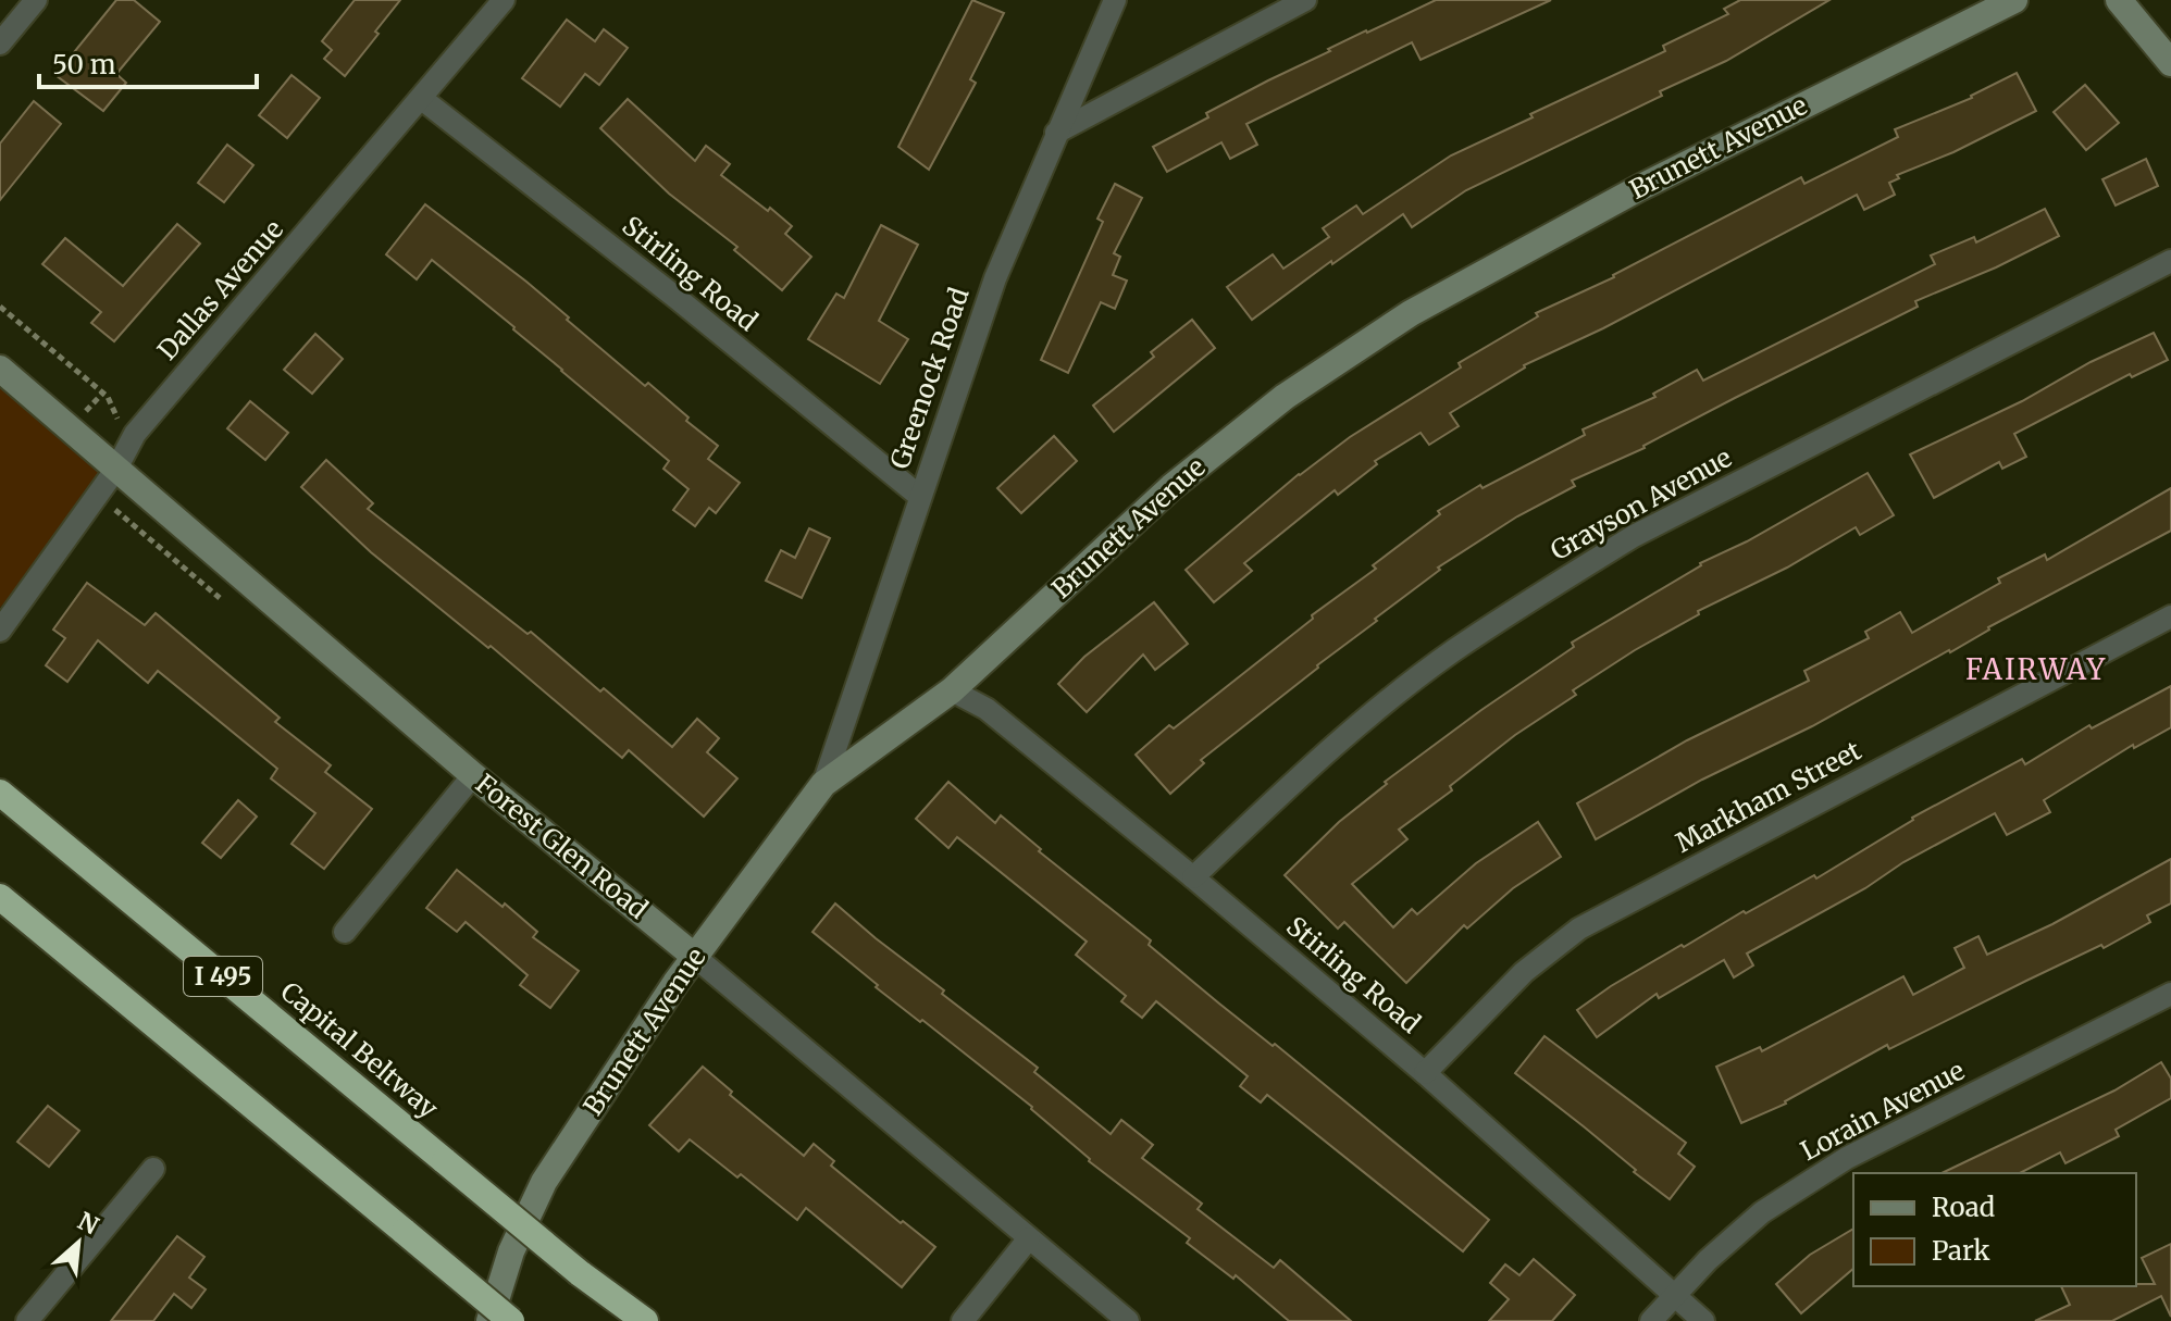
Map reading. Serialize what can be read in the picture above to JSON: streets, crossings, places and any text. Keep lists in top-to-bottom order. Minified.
{"streets":{"highway":["I 495","Capital Beltway"],"street":["Brunett Avenue","Stirling Road","Dallas Avenue","Greenock Road","Grayson Avenue","Markham Street","Forest Glen Road","Lorain Avenue"]},"crossings":[["Brunett Avenue","Stirling Road"],["Brunett Avenue","Greenock Road"],["Brunett Avenue","Forest Glen Road"],["Stirling Road","Dallas Avenue"],["Stirling Road","Greenock Road"],["Stirling Road","Grayson Avenue"],["Stirling Road","Markham Street"],["Stirling Road","Lorain Avenue"],["Dallas Avenue","Forest Glen Road"]],"districts":["FAIRWAY"],"legend":["Road","Park"],"scale_bar":"50 m","north":"top right"}
